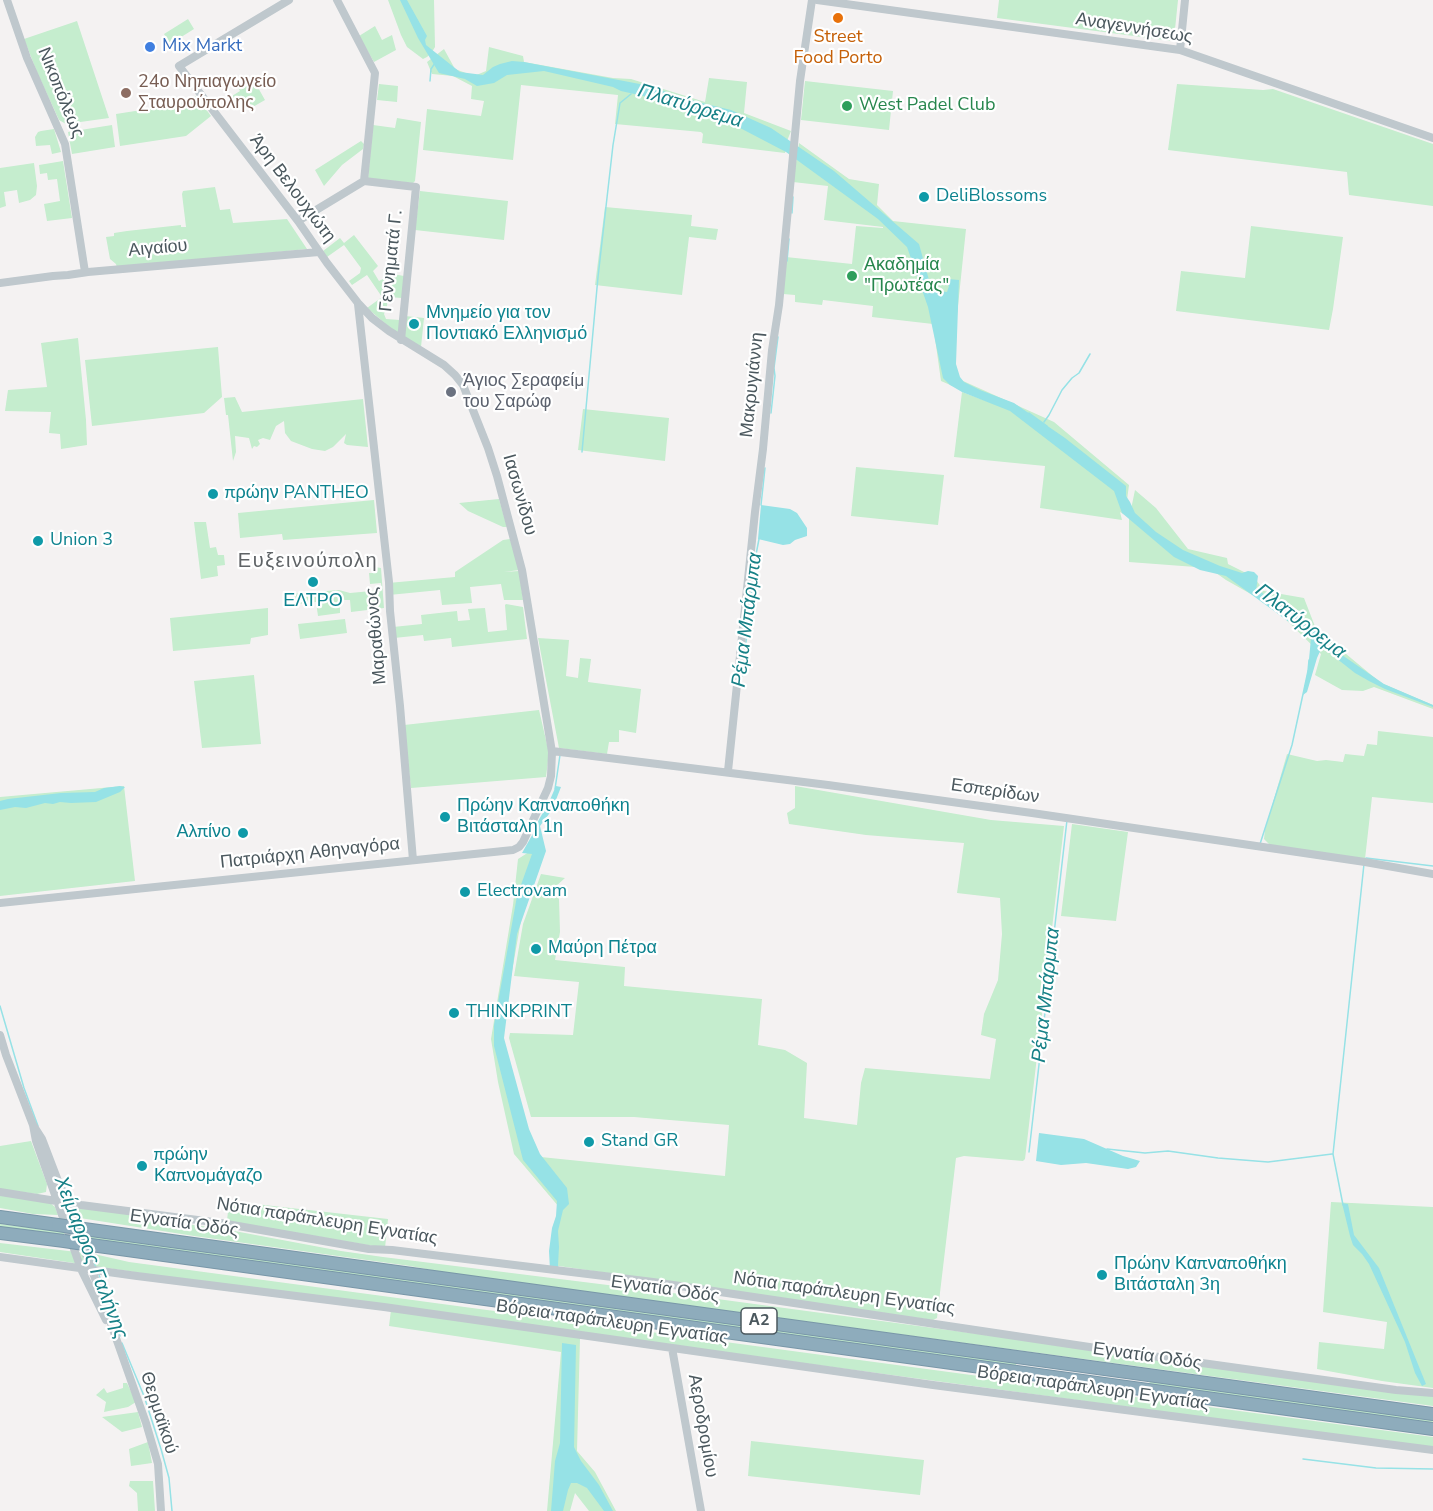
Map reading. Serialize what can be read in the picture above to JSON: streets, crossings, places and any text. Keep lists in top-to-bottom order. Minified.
{"streets":{"highway":["Εγνατία Οδός","Α2"],"street":["Αναγεννήσεως","Νικοπόλεως","Άρη Βελουχιώτη","Αιγαίου","Γεννηματά Γ.","Μακρυγιάννη","Ιασωνίδου","Μαραθώνος","Εσπερίδων","Πατριάρχη Αθηναγόρα","Νότια παράπλευρη Εγνατίας","Βόρεια παράπλευρη Εγνατίας","Θερμαϊκού","Αεροδρομίου"]},"crossings":[["Νικοπόλεως","Αιγαίου"],["Άρη Βελουχιώτη","Αιγαίου"],["Άρη Βελουχιώτη","Ιασωνίδου"],["Άρη Βελουχιώτη","Μαραθώνος"],["Γεννηματά Γ.","Ιασωνίδου"],["Μακρυγιάννη","Εσπερίδων"],["Ιασωνίδου","Μαραθώνος"],["Ιασωνίδου","Εσπερίδων"],["Ιασωνίδου","Πατριάρχη Αθηναγόρα"],["Μαραθώνος","Πατριάρχη Αθηναγόρα"],["Εσπερίδων","Πατριάρχη Αθηναγόρα"],["Νότια παράπλευρη Εγνατίας","Θερμαϊκού"],["Βόρεια παράπλευρη Εγνατίας","Θερμαϊκού"],["Βόρεια παράπλευρη Εγνατίας","Αεροδρομίου"]],"districts":["Ευξεινούπολη"],"water":["Πλατύρρεμα","Ρέμα Μπάρμπα","Χείμαρρος Γαλήνης"],"places":["Street Food Porto","Mix Markt","24ο Νηπιαγωγείο Σταυρούπολης","West Padel Club","DeliBlossoms","Ακαδημία \"Πρωτέας\"","Μνημείο για τον Ποντιακό Ελληνισμό","Άγιος Σεραφείμ του Σαρώφ","πρώην PANTHEO","Union 3","ΕΛΤΡΟ","Πρώην Καπναποθήκη Βιτάσταλη 1η","Αλπίνο","Electrovam","Μαύρη Πέτρα","THINKPRINT","Stand GR","πρώην Καπνομάγαζο","Πρώην Καπναποθήκη Βιτάσταλη 3η"]}
